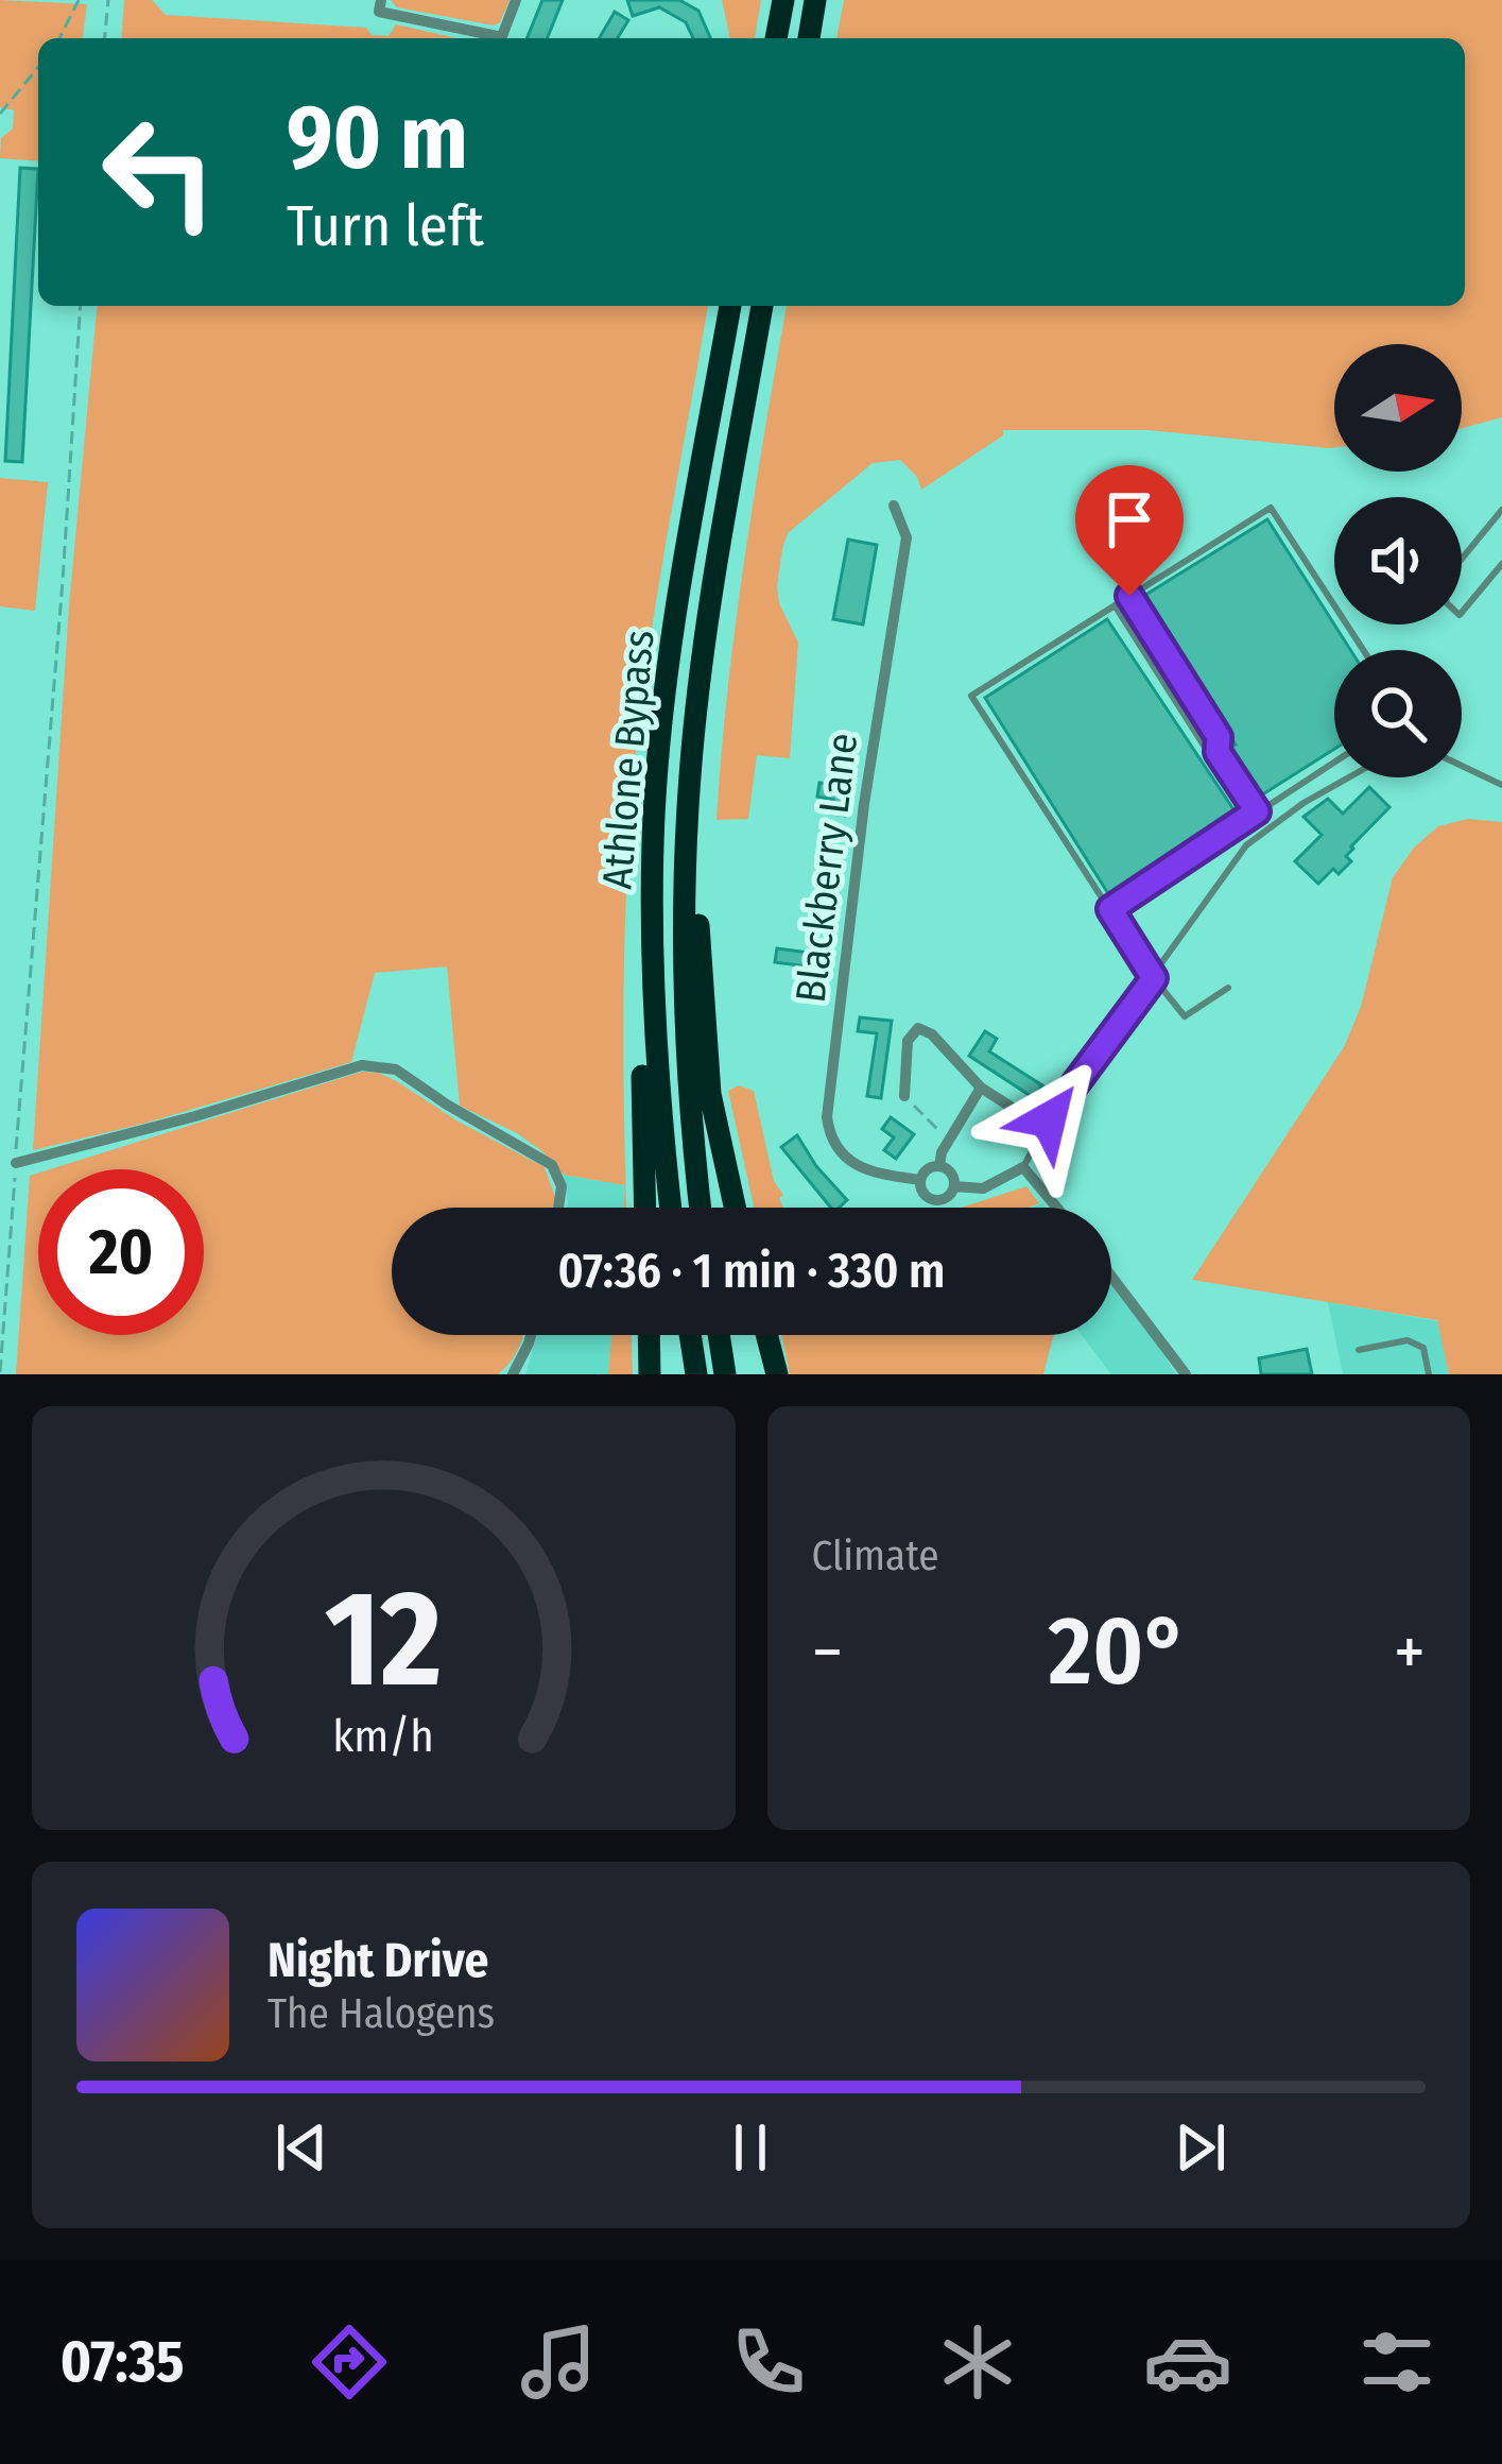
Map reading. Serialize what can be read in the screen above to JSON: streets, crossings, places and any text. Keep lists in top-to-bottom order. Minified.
{"streets":{"highway":["Athlone Bypass"],"street":["Blackberry Lane"]},"north":"right","page":{"turn":["90 m","Turn left"],"limit":"20","trip":"07:36 · 1 min · 330 m","tile":"Climate","heat":["−","20°","+"],"song":["Night Drive","The Halogens"],"tabs":"07:35","gauge":["12","km/h"]}}
